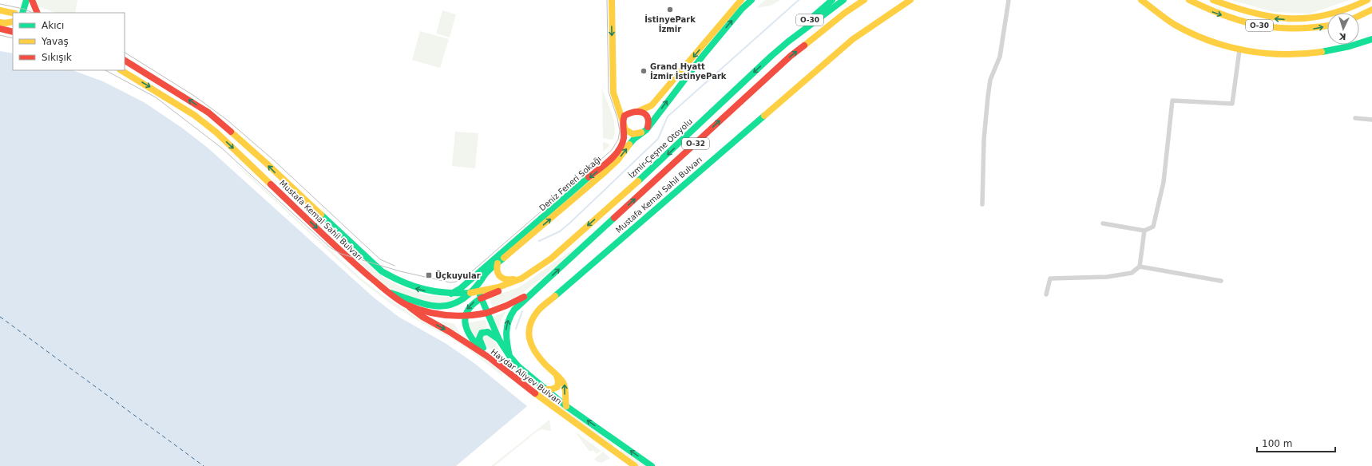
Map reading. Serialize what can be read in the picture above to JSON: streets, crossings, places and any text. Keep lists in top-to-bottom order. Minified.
{"streets":{"main road":["O-30","O-32","İzmir-Çeşme Otoyolu","Deniz Feneri Sokağı","Mustafa Kemal Sahil Bulvarı","Haydar Aliyev Bulvarı"]},"crossings":[["O-30","İzmir-Çeşme Otoyolu"],["O-32","Mustafa Kemal Sahil Bulvarı"],["İzmir-Çeşme Otoyolu","Mustafa Kemal Sahil Bulvarı"],["İzmir-Çeşme Otoyolu","Haydar Aliyev Bulvarı"],["Mustafa Kemal Sahil Bulvarı","Haydar Aliyev Bulvarı"]],"places":{"other":["İstinyePark İzmir","Grand Hyatt İzmir İstinyePark"],"transit":["Üçkuyular"]},"legend":["Akıcı","Yavaş","Sıkışık"],"scale_bar":"100 m","north":"bottom"}
